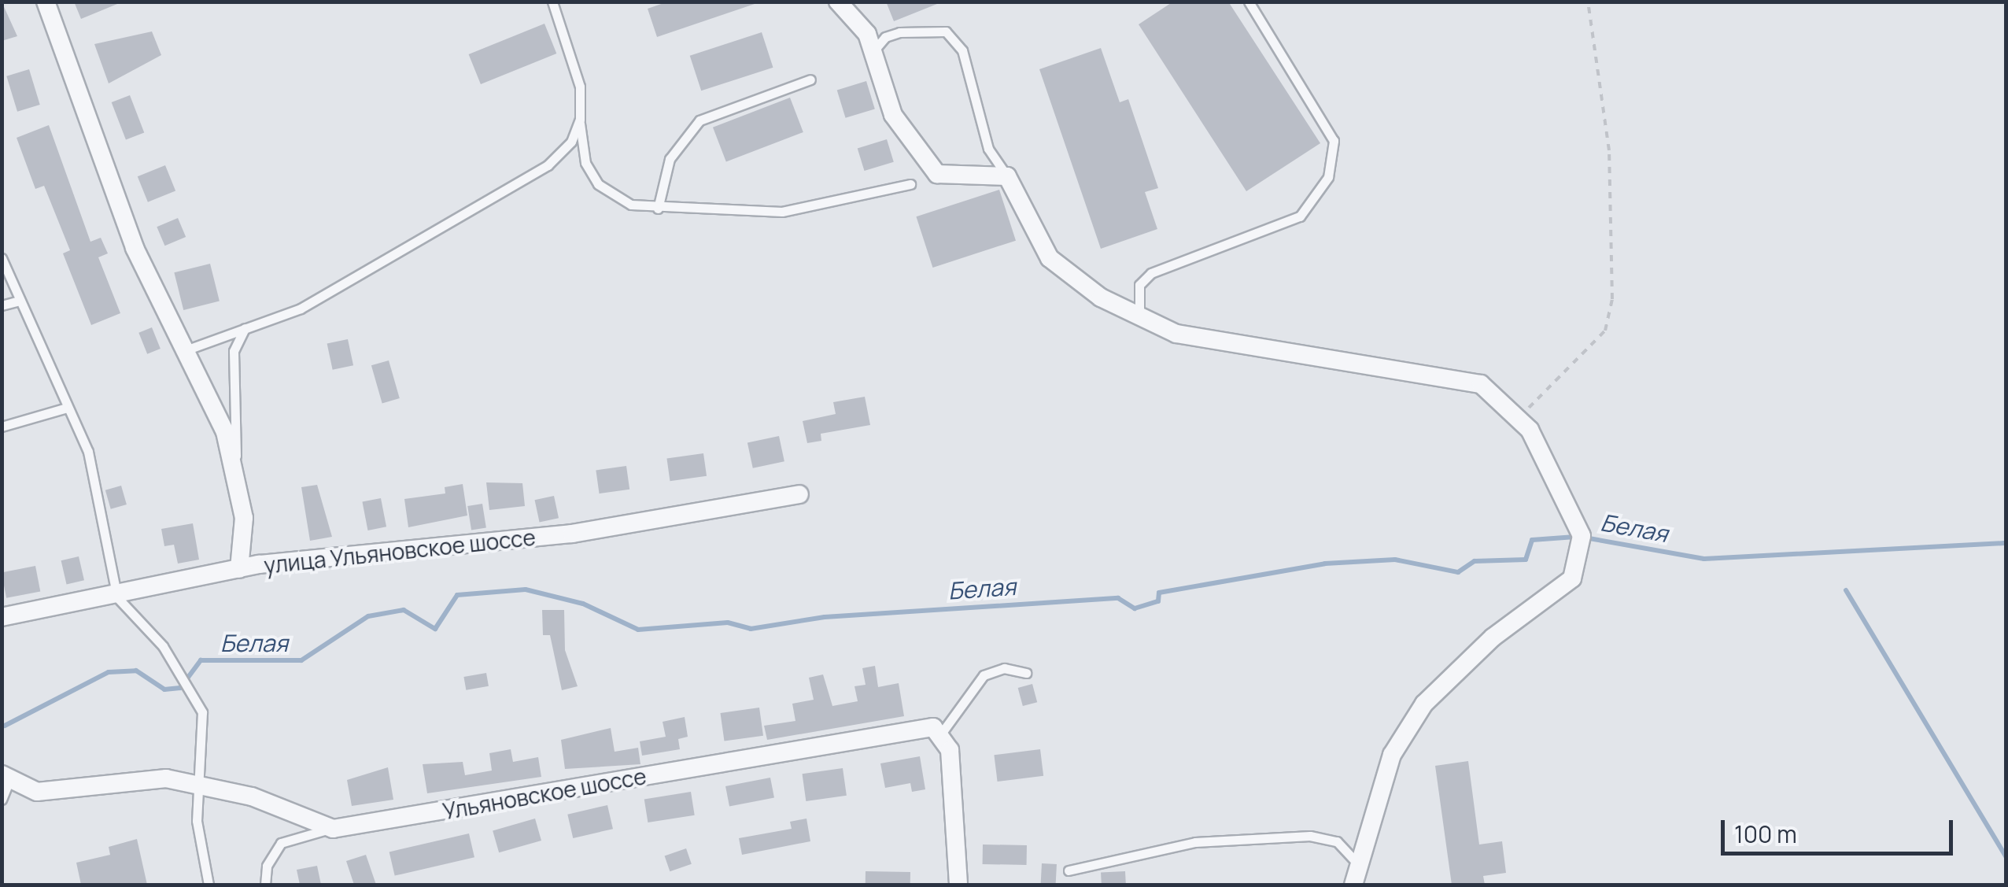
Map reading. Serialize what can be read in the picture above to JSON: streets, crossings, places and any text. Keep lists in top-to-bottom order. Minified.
{"streets":{"street":["улица Ульяновское шоссе","Ульяновское шоссе"]},"water":["Белая"],"scale_bar":"100 m"}
